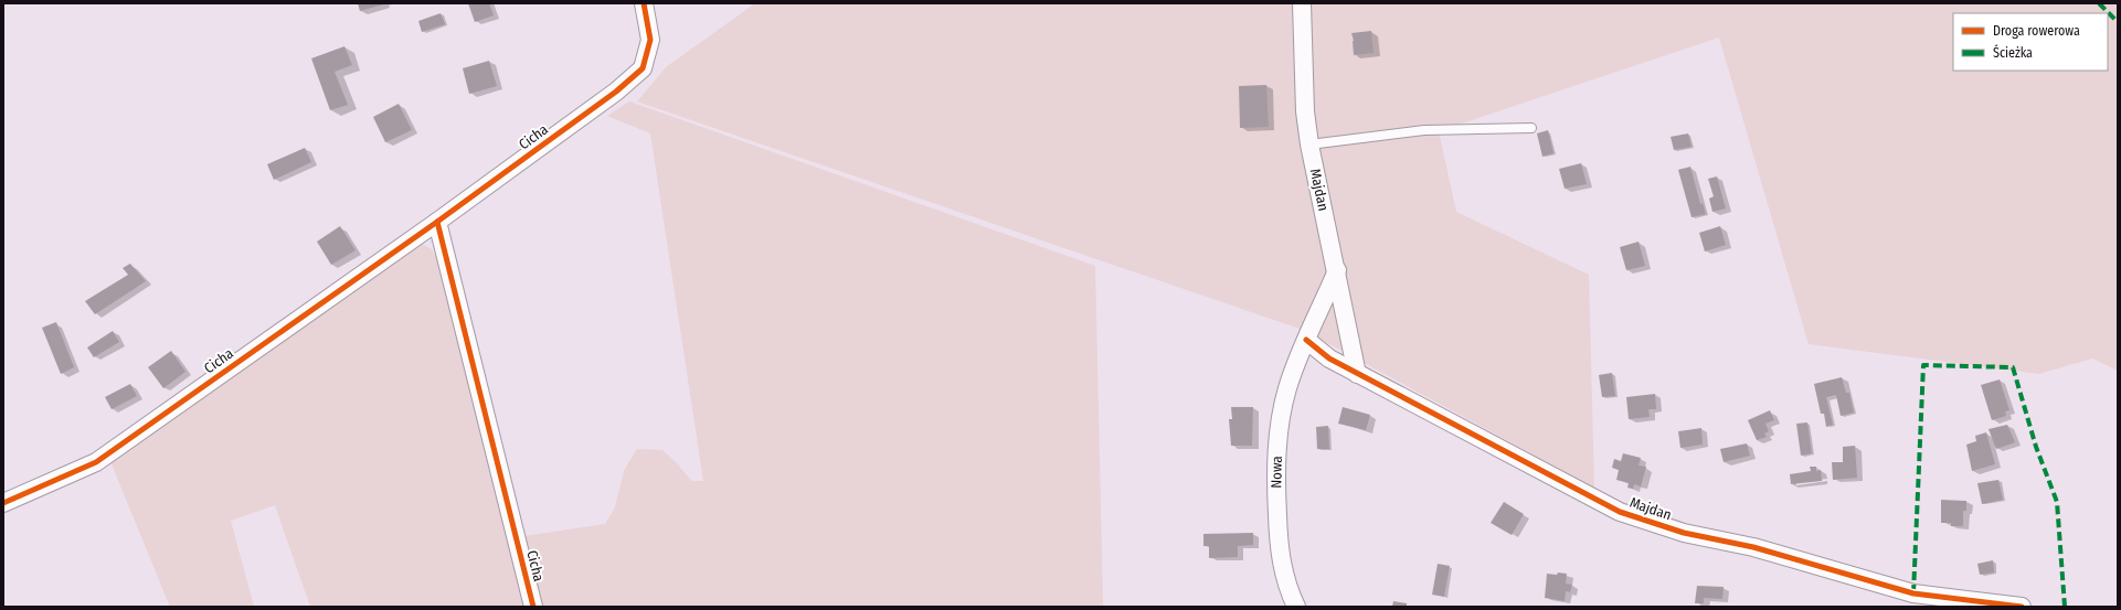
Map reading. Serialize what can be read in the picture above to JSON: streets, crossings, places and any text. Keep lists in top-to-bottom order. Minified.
{"streets":{"street":["Cicha","Majdan","Nowa"]},"crossings":[["Majdan","Nowa"]],"legend":["Droga rowerowa","Ścieżka"]}
